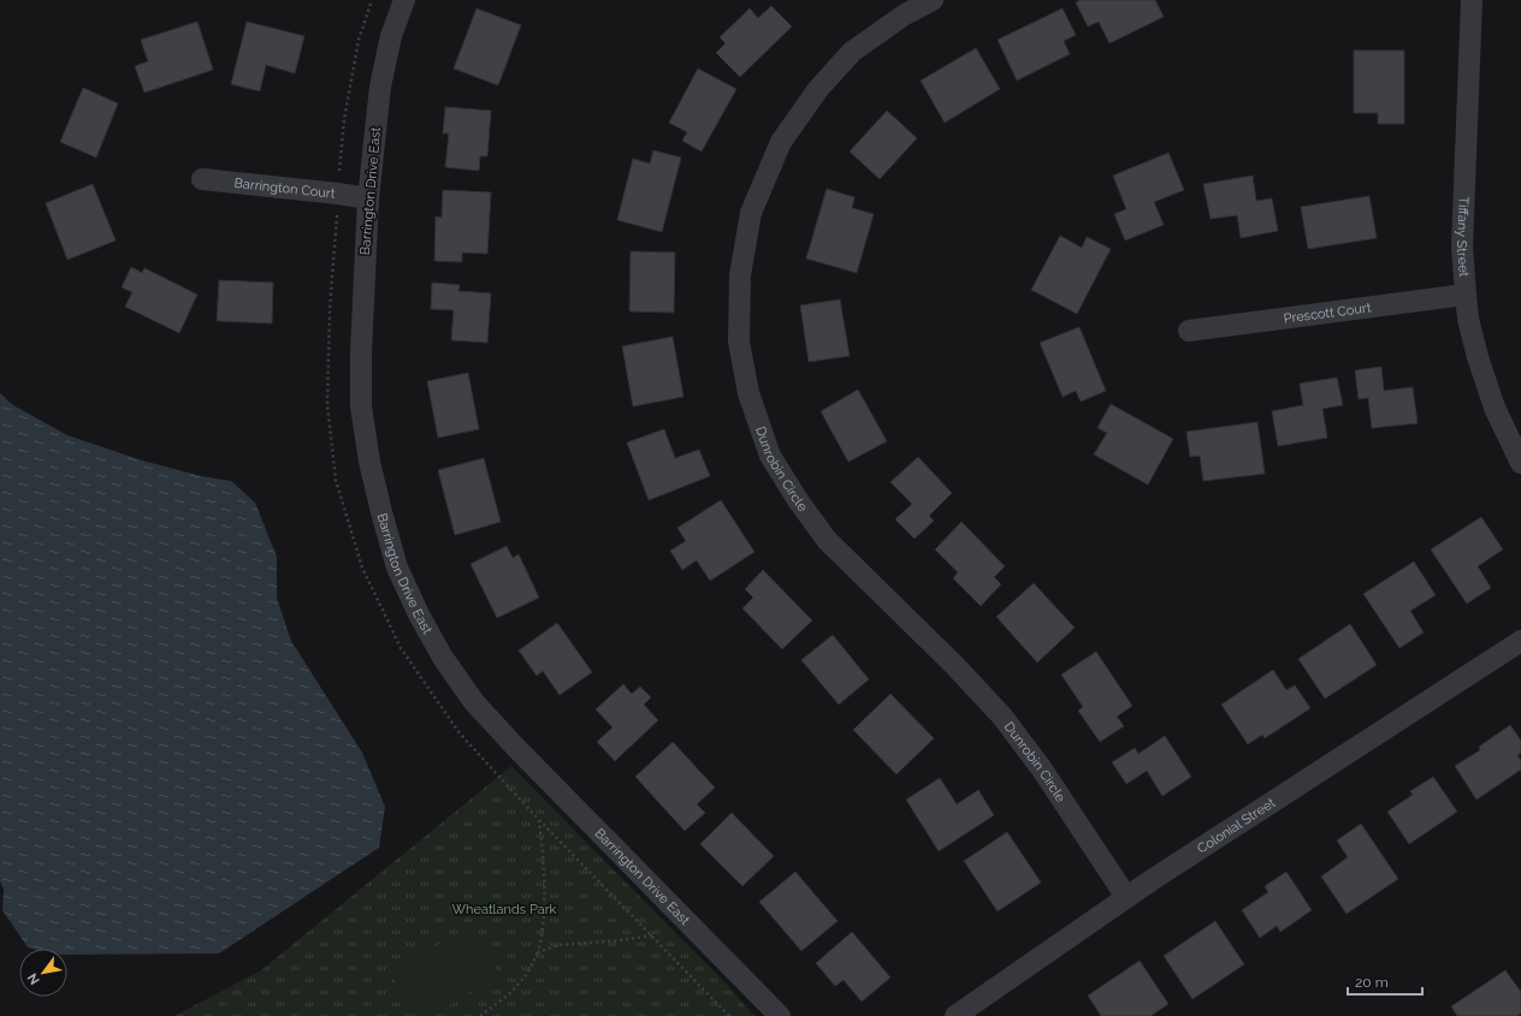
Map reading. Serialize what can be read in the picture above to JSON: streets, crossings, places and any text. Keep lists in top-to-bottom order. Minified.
{"streets":{"street":["Barrington Court","Barrington Drive East","Tiffany Street","Prescott Court","Dunrobin Circle","Colonial Street"]},"crossings":[["Barrington Court","Barrington Drive East"],["Tiffany Street","Prescott Court"],["Dunrobin Circle","Colonial Street"]],"parks":["Wheatlands Park"],"scale_bar":"20 m","north":"bottom left"}
